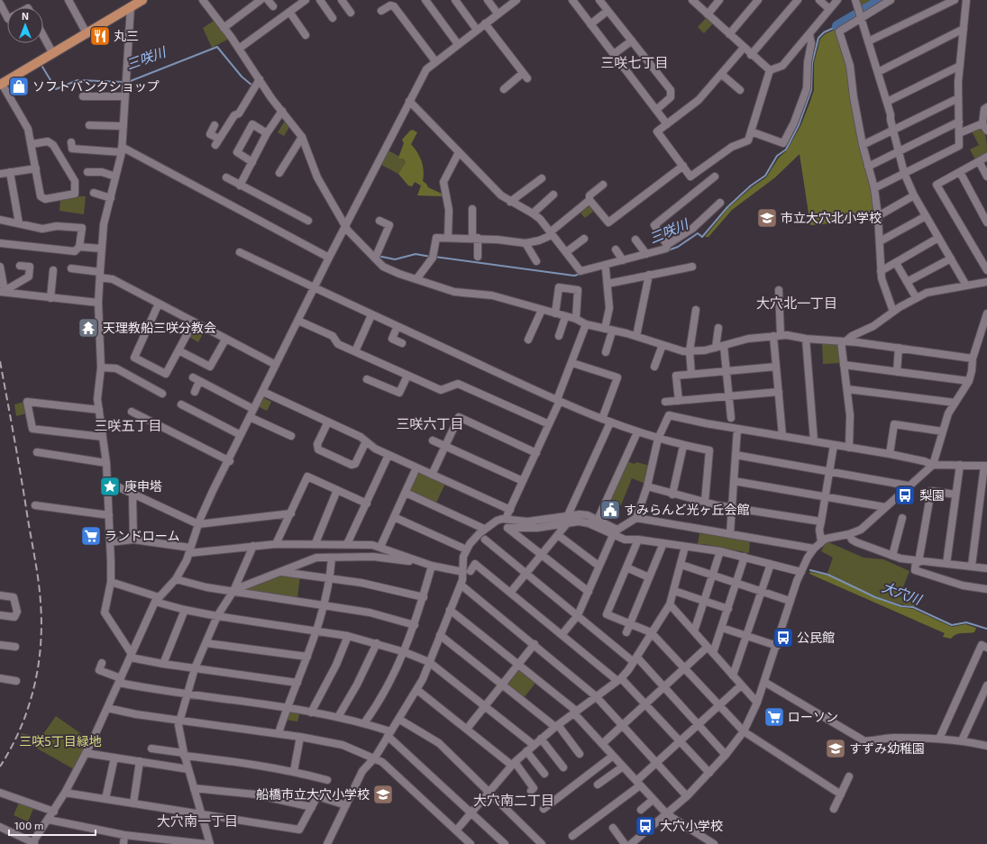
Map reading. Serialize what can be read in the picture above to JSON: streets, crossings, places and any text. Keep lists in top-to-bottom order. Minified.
{"districts":["三咲七丁目","大穴北一丁目","三咲六丁目","三咲五丁目","大穴南二丁目","大穴南一丁目"],"water":["三咲川","大穴川"],"parks":["三咲5丁目緑地"],"places":{"restaurant":["丸三"],"shop":["ソフトバンクショップ"],"school or university":["市立大穴北小学校","すずみ幼稚園","船橋市立大穴小学校"],"temple":["天理教船三咲分教会"],"place":["庚申塔"],"bus stop":["梨園","公民館","大穴小学校"],"public building":["すみらんど光ヶ丘会館"],"supermarket":["ランドローム","ローソン"]},"scale_bar":"100 m","north":"top"}
